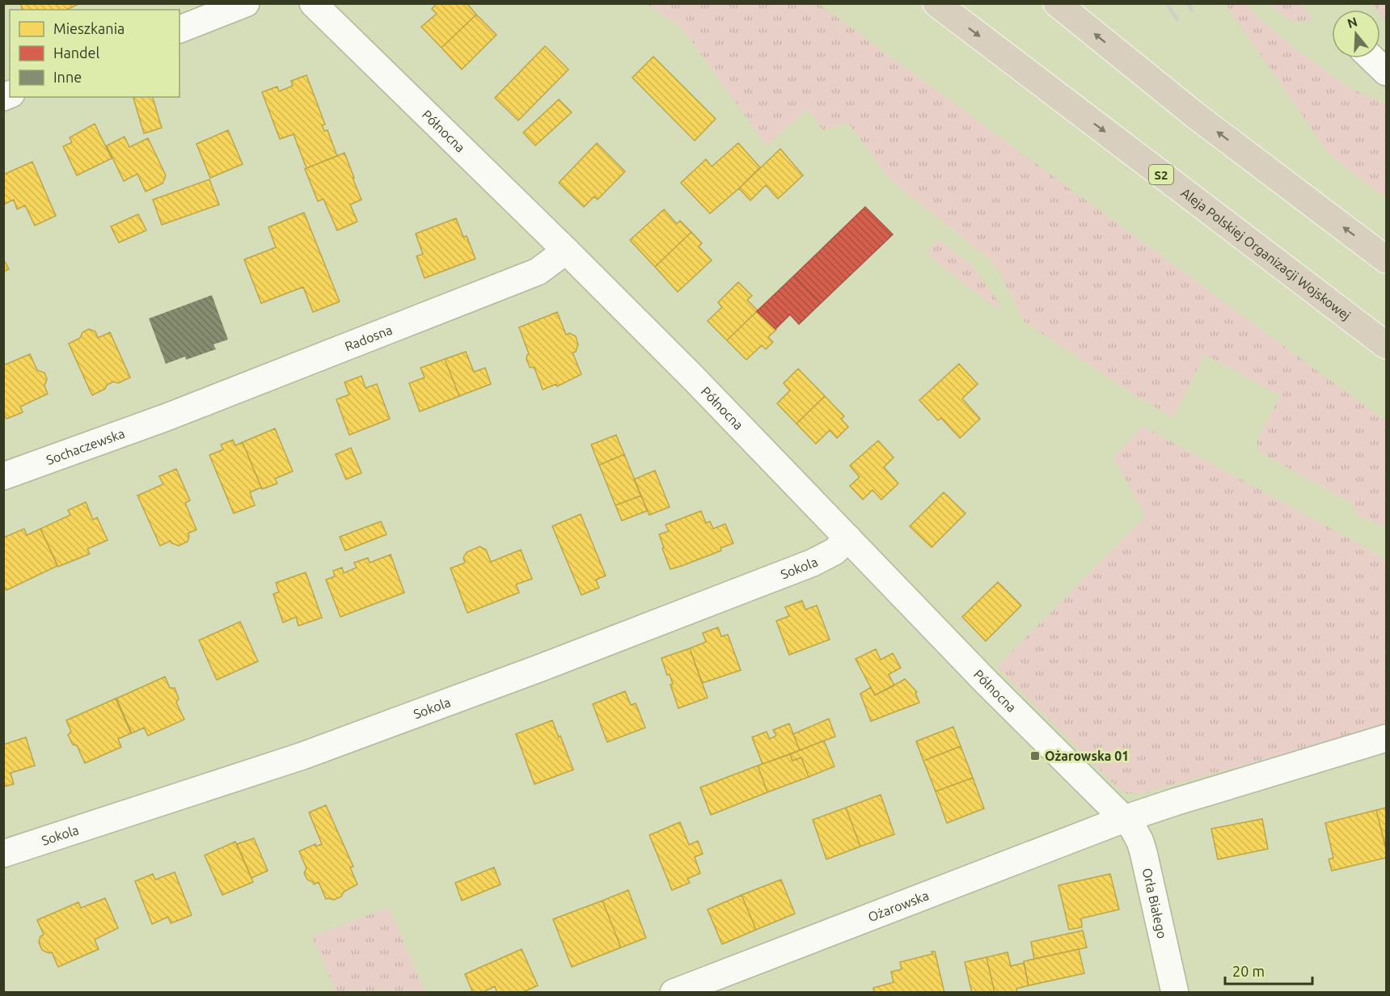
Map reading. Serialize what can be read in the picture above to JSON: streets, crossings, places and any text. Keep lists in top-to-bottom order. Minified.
{"streets":{"highway":["S2","Aleja Polskiej Organizacji Wojskowej"],"street":["Północna","Radosna","Sochaczewska","Sokola","Orła Białego","Ożarowska"]},"crossings":[["Północna","Radosna"],["Północna","Sokola"],["Północna","Orła Białego"],["Północna","Ożarowska"],["Radosna","Sochaczewska"],["Orła Białego","Ożarowska"]],"places":{"transit":["Ożarowska 01"]},"legend":["Mieszkania","Handel","Inne"],"scale_bar":"20 m","north":"top"}
